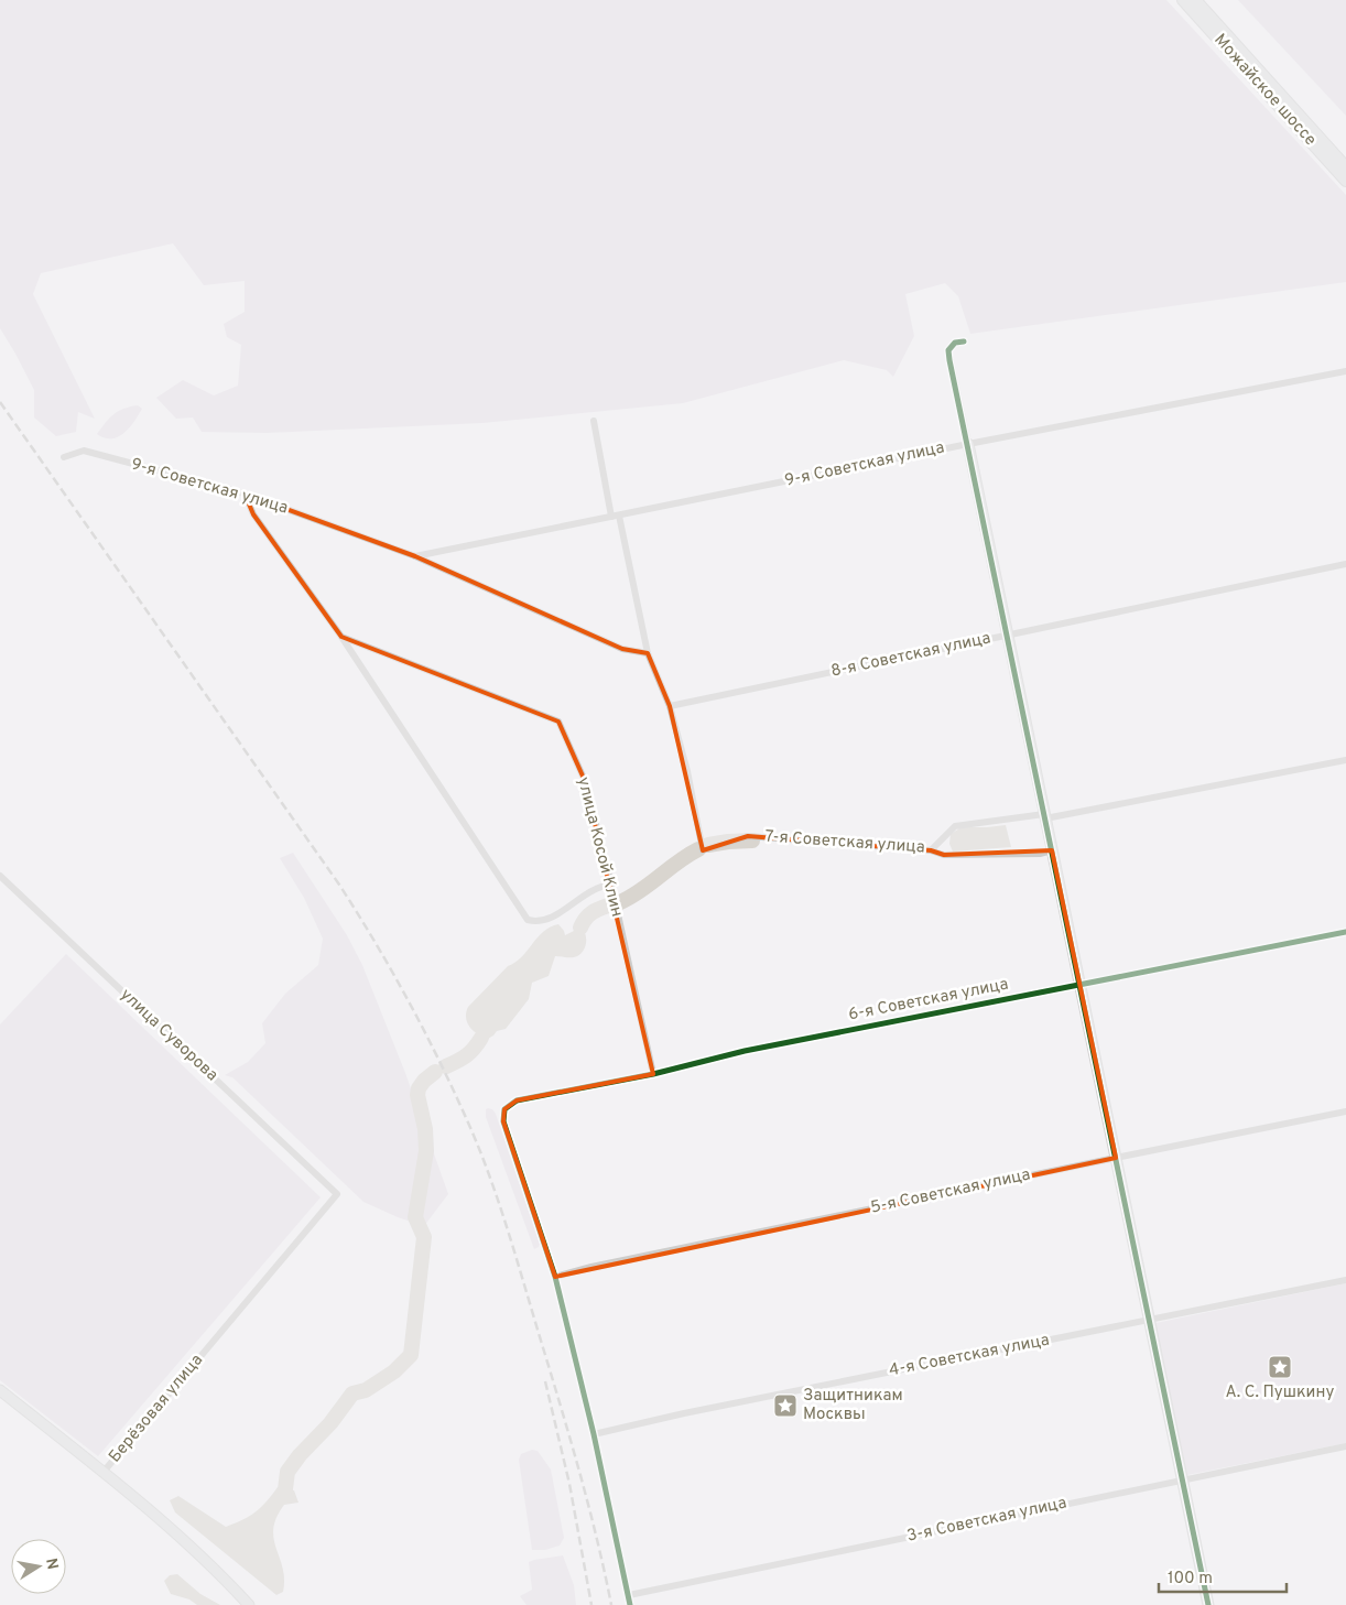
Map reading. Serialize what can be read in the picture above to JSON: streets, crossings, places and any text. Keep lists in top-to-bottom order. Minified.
{"streets":{"main road":["Можайское шоссе"],"street":["9-я Советская улица","8-я Советская улица","7-я Советская улица","улица Косой Клин","6-я Советская улица","улица Суворова","5-я Советская улица","4-я Советская улица","Берёзовая улица","3-я Советская улица"]},"crossings":[["8-я Советская улица","7-я Советская улица"],["улица Косой Клин","6-я Советская улица"],["6-я Советская улица","5-я Советская улица"],["улица Суворова","Берёзовая улица"]],"places":{"place":["А. С. Пушкину","Защитникам Москвы"]},"scale_bar":"100 m","north":"right"}
